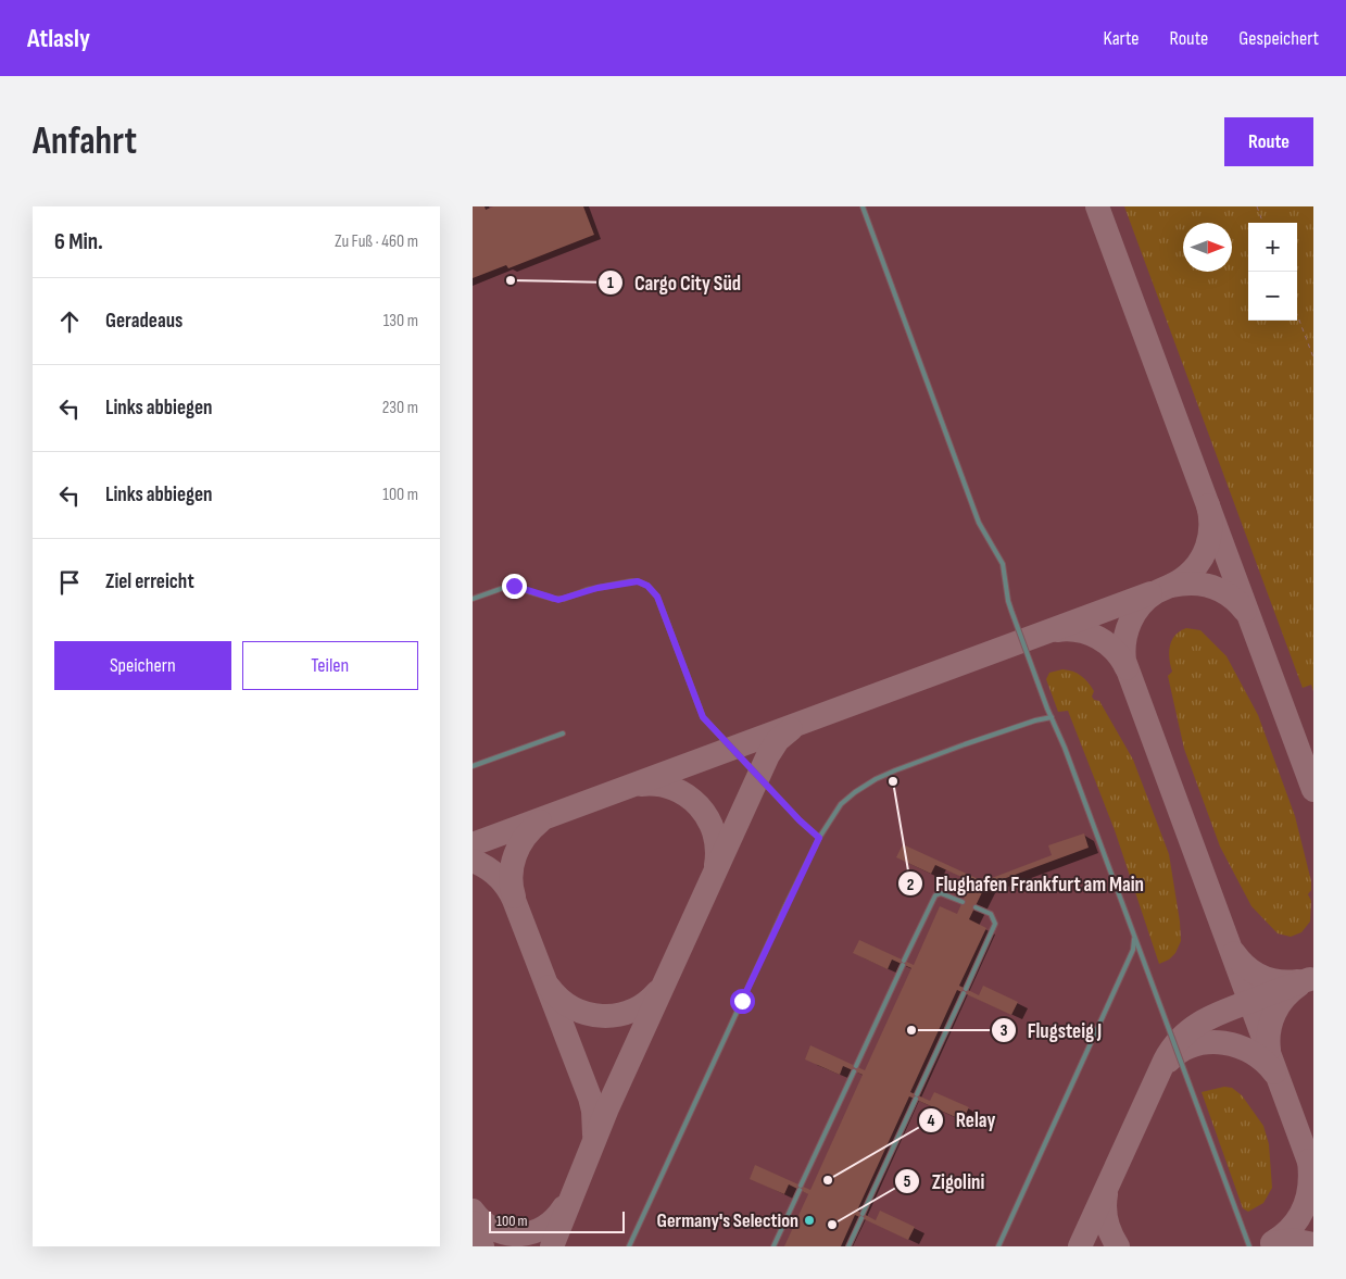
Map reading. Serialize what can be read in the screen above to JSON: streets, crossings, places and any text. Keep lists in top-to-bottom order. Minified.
{"places":["Cargo City Süd","Flughafen Frankfurt am Main","Flugsteig J","Relay","Germany's Selection","Zigolini"],"scale_bar":"100 m","north":"right","page":{"header":"Atlasly","nav":["Karte","Route","Gespeichert"],"buttons":["Route",["Speichern","Teilen"]],"title":"Anfahrt","heading":["6 Min.","Zu Fuß · 460 m"],"map_buttons":["+","−"],"list":[["Geradeaus","130 m"],["Links abbiegen","230 m"],["Links abbiegen","100 m"],"Ziel erreicht"],"scale":"100 m"}}
